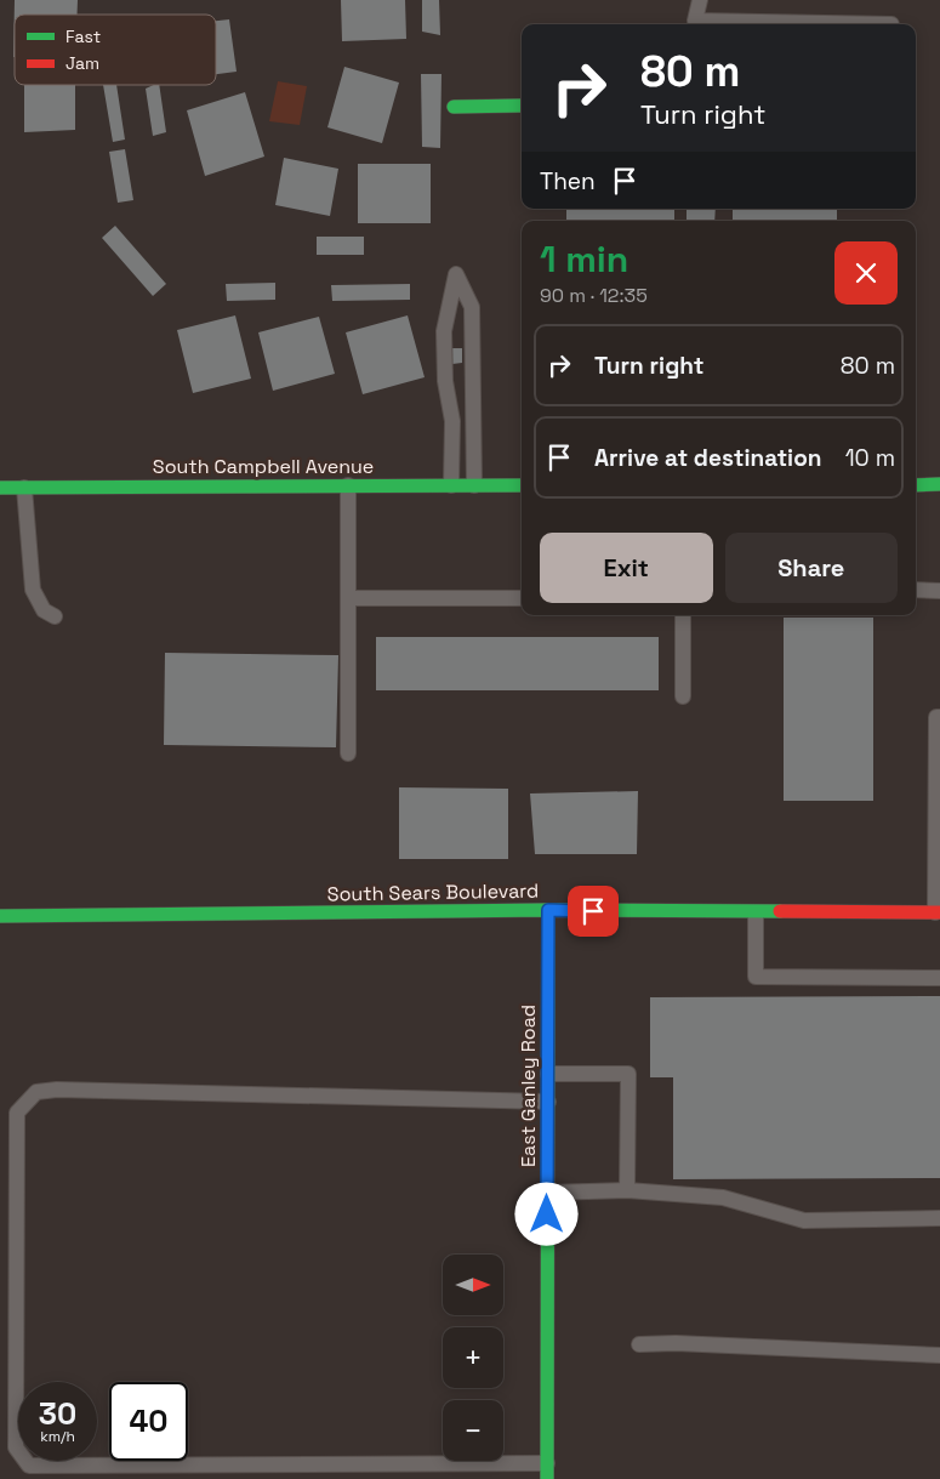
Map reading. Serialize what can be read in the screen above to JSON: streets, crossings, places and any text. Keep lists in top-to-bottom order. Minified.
{"streets":{"street":["South Campbell Avenue","South Sears Boulevard","East Ganley Road"]},"crossings":[["South Sears Boulevard","East Ganley Road"]],"legend":["Fast","Jam"],"north":"right","page":{"turn":["80 m","Turn right"],"then":"Then","heading":["1 min","90 m · 12:35"],"list":[{"name":"Turn right","value":"80 m"},{"name":"Arrive at destination","value":"10 m"}],"buttons":["Exit","Share"],"map_buttons":["+","−"],"speed":"30 km/h","limit":"40"}}
